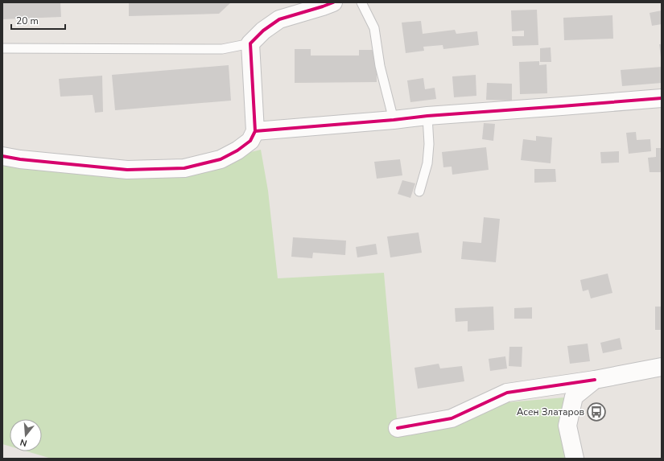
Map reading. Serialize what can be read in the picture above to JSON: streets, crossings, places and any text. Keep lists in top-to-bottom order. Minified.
{"places":{"bus stop":["Асен Златаров"]},"scale_bar":"20 m","north":"bottom"}
